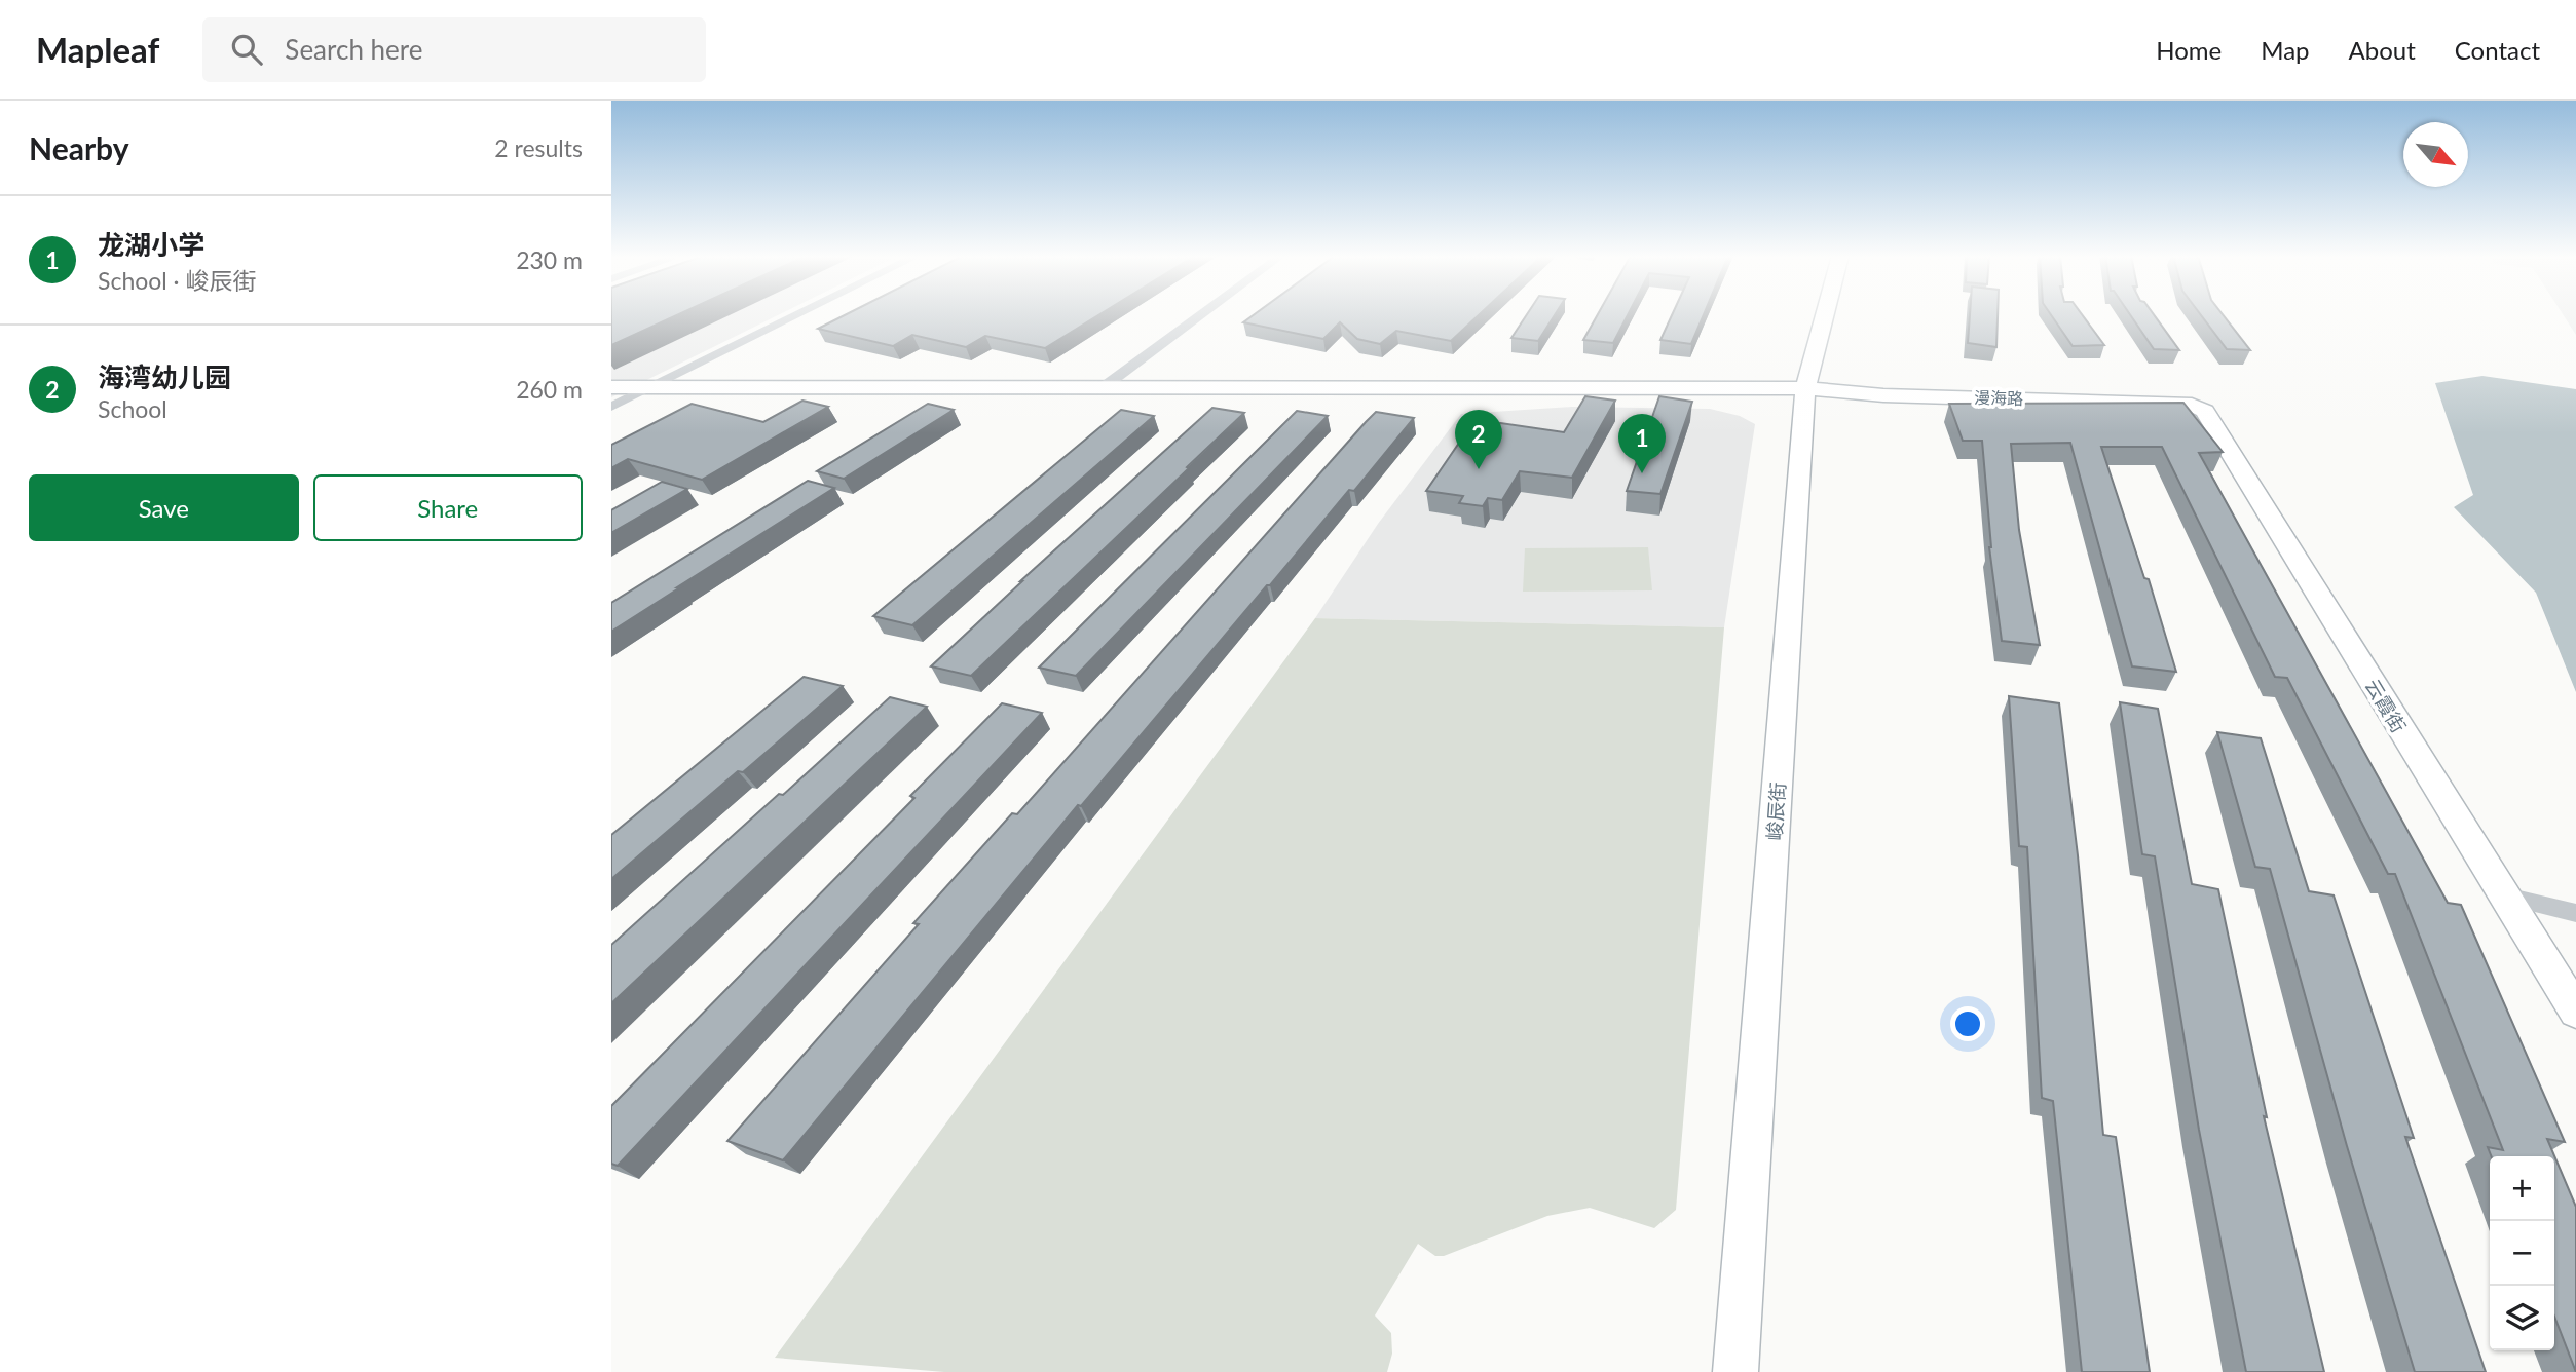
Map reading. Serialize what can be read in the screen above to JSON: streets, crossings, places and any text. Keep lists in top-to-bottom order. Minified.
{"streets":{"street":["漫海路","云霞街","峻辰街"]},"crossings":[["漫海路","云霞街"],["漫海路","峻辰街"]],"north":"bottom right","page":{"header":"Mapleaf","search":"Search here","nav":["Home","Map","About","Contact"],"heading":["Nearby","2 results"],"list":[{"mark":"1","name":"龙湖小学","note":"School · 峻辰街","value":"230 m"},{"mark":"2","name":"海湾幼儿园","note":"School","value":"260 m"}],"pins":["2","1"],"buttons":["Save","Share"],"map_buttons":["+","−"]}}
